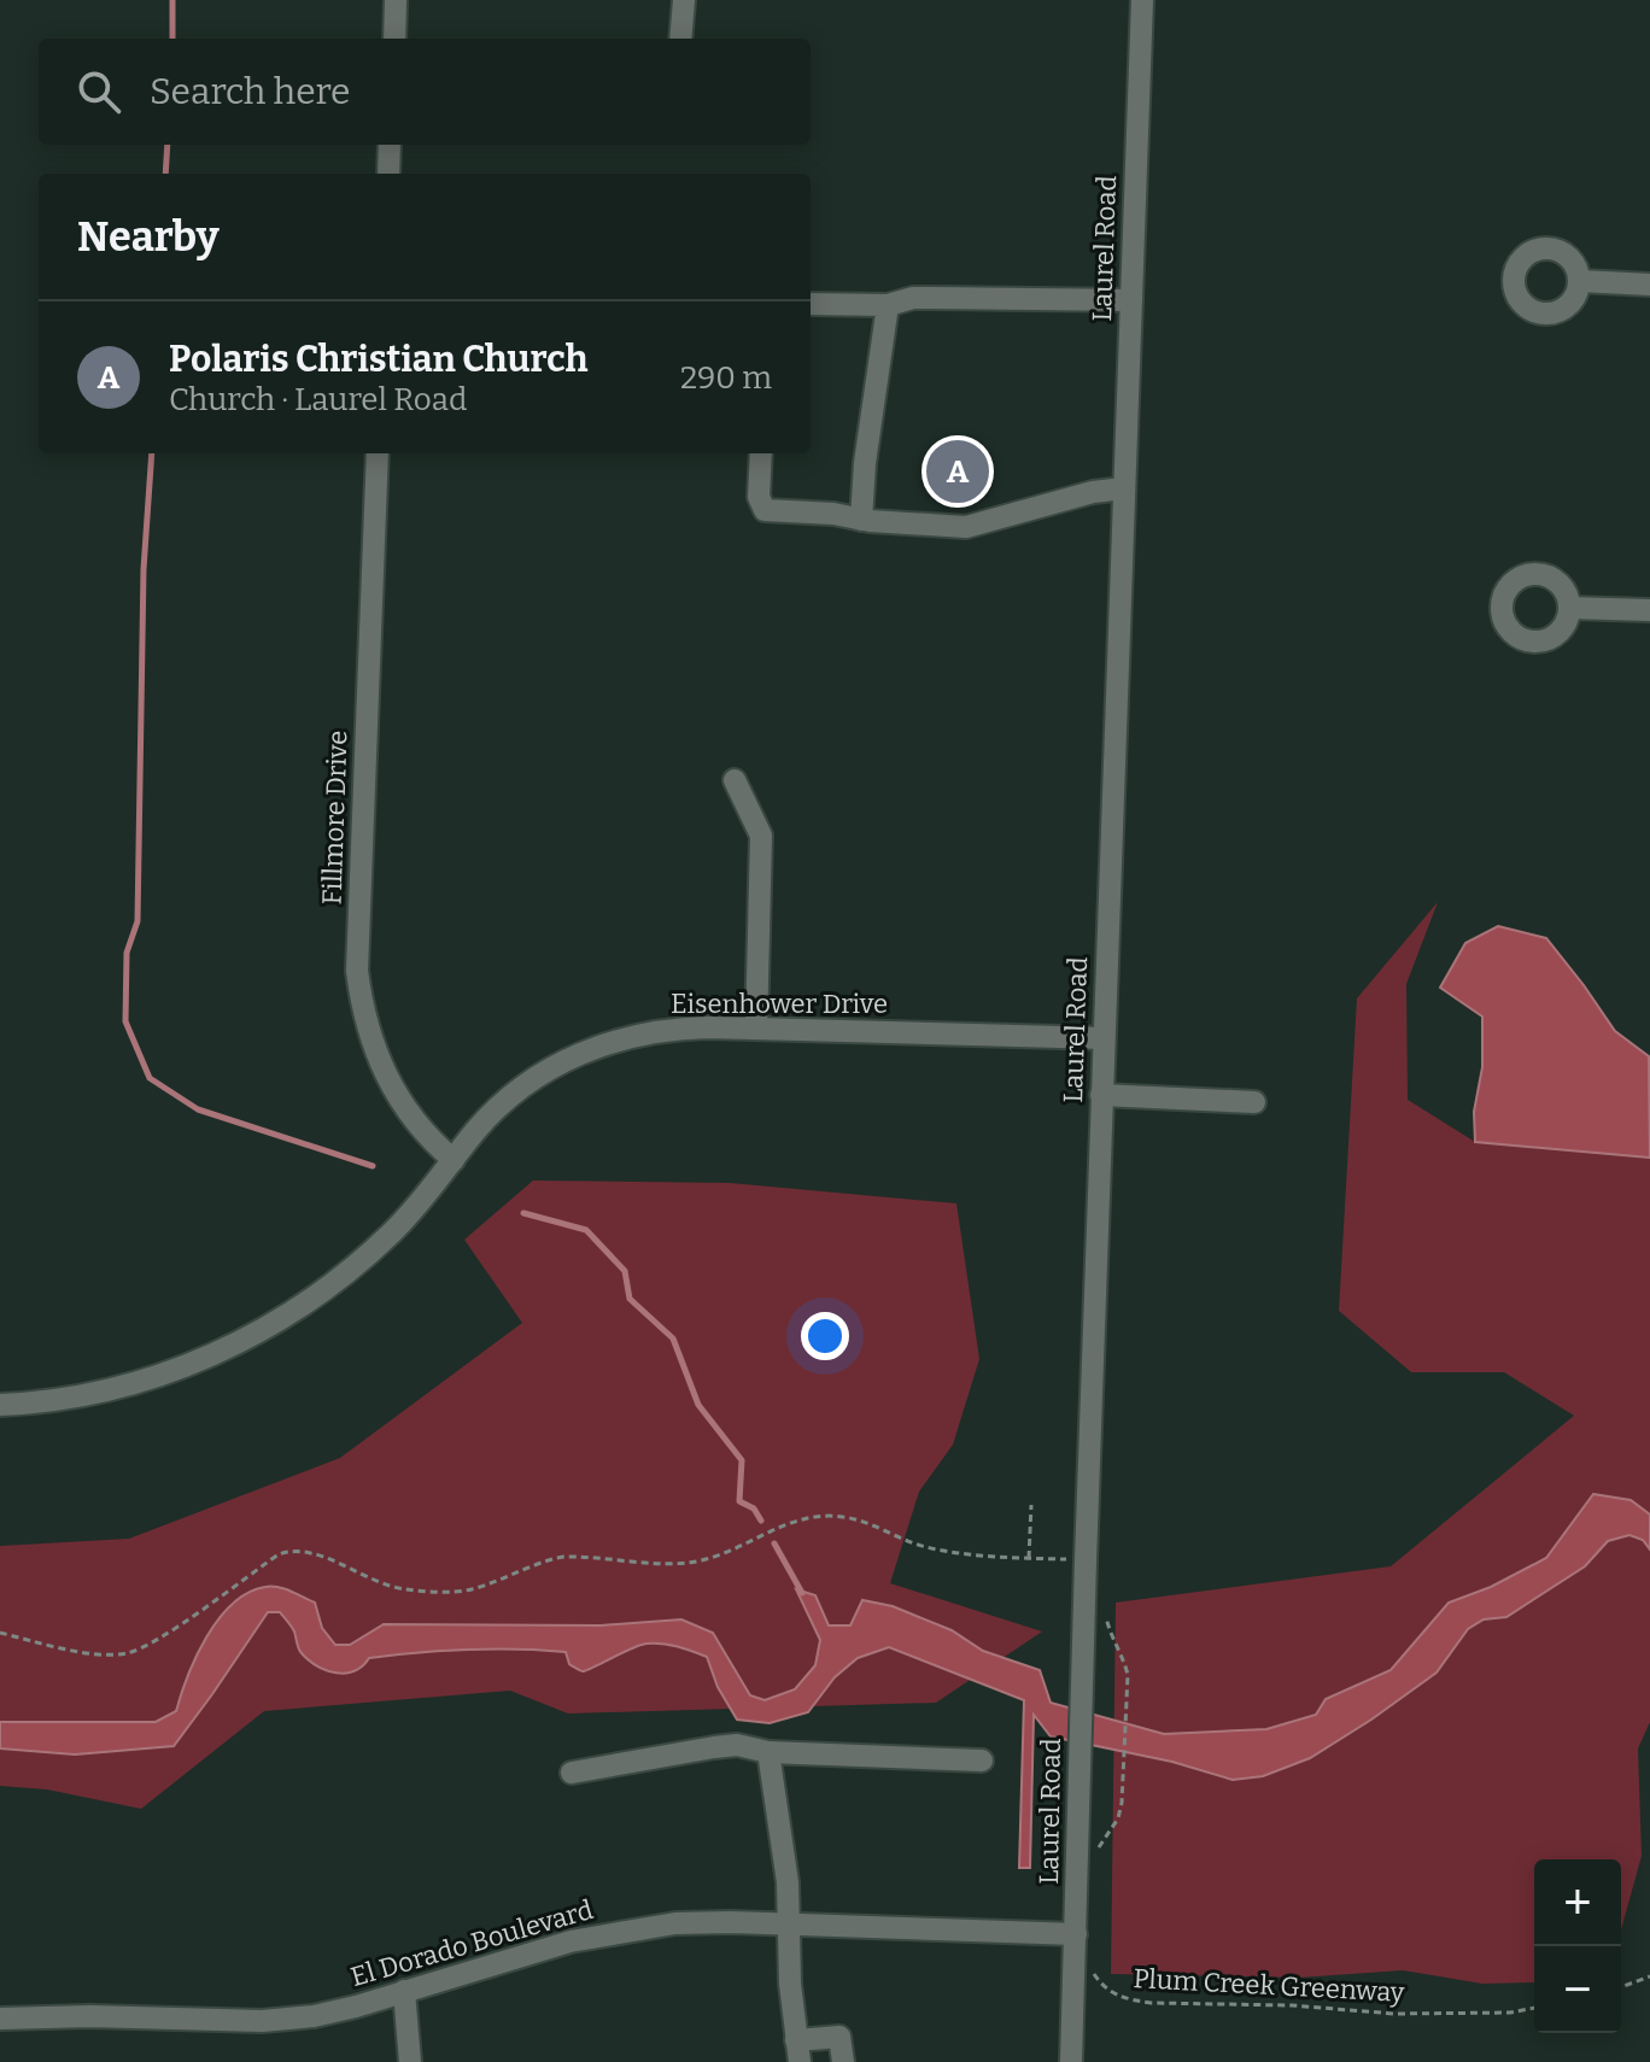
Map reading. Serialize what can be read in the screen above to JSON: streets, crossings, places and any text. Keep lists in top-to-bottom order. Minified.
{"streets":{"street":["Laurel Road","Fillmore Drive","Eisenhower Drive","El Dorado Boulevard"],"path":["Plum Creek Greenway"]},"crossings":[["Laurel Road","Eisenhower Drive"],["Laurel Road","El Dorado Boulevard"],["Fillmore Drive","Eisenhower Drive"]],"page":{"search":"Search here","heading":"Nearby","list":[{"mark":"A","name":"Polaris Christian Church","note":"Church · Laurel Road","value":"290 m"}],"pins":"A","map_buttons":["+","−"]}}
